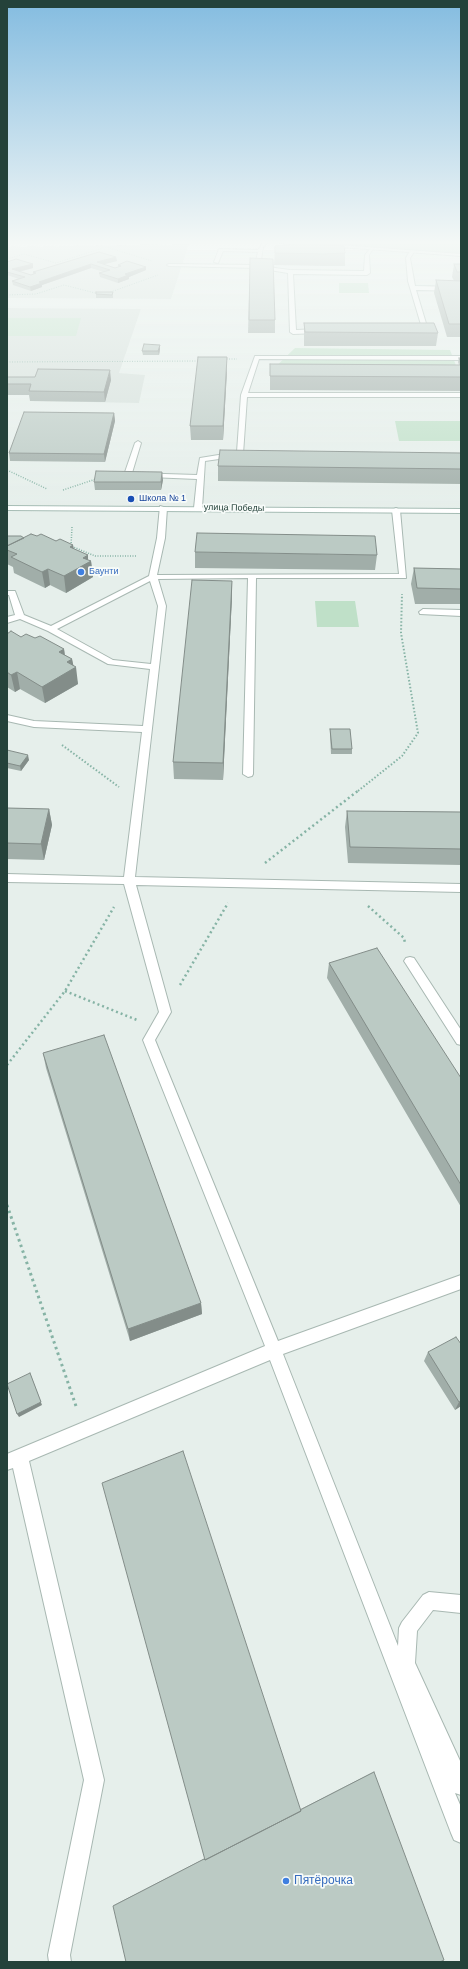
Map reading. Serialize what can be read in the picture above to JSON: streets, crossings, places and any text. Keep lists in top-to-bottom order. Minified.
{"streets":{"street":["улица Победы"]},"places":["Школа № 1","Баунти","Пятёрочка"]}
